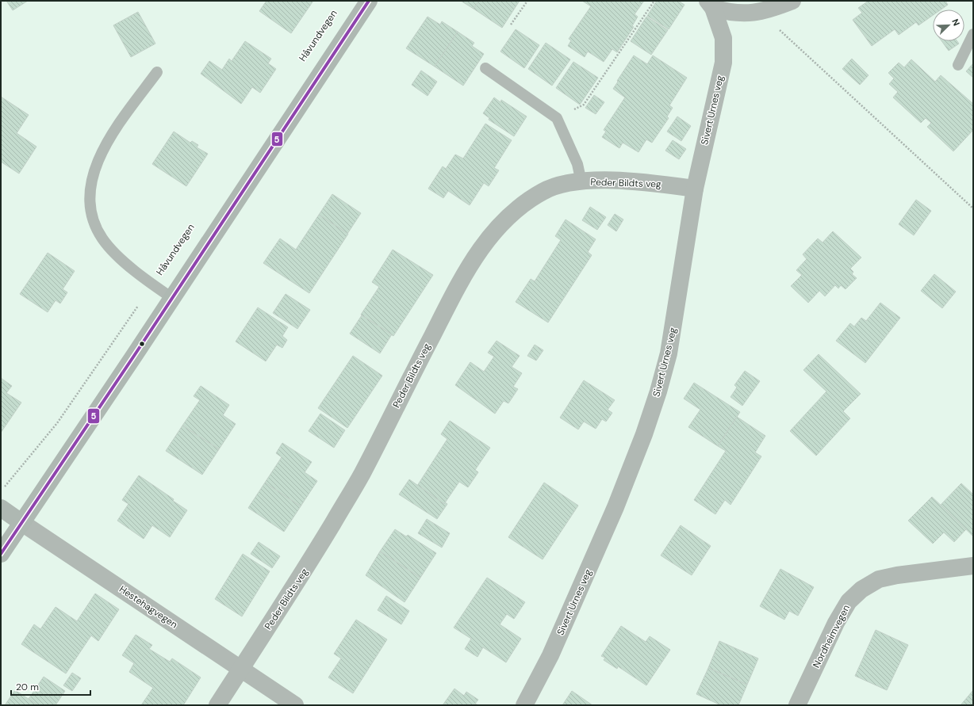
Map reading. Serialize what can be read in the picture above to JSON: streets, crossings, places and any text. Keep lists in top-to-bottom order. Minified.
{"streets":{"main road":["Hestehagvegen"],"street":["Sivert Urnes veg","Peder Bildts veg","Nordheimvegen"],"path":["Håvundvegen"]},"crossings":[["Sivert Urnes veg","Peder Bildts veg"],["Peder Bildts veg","Hestehagvegen"]],"lines":["transit line 5"],"scale_bar":"20 m","north":"top right"}
